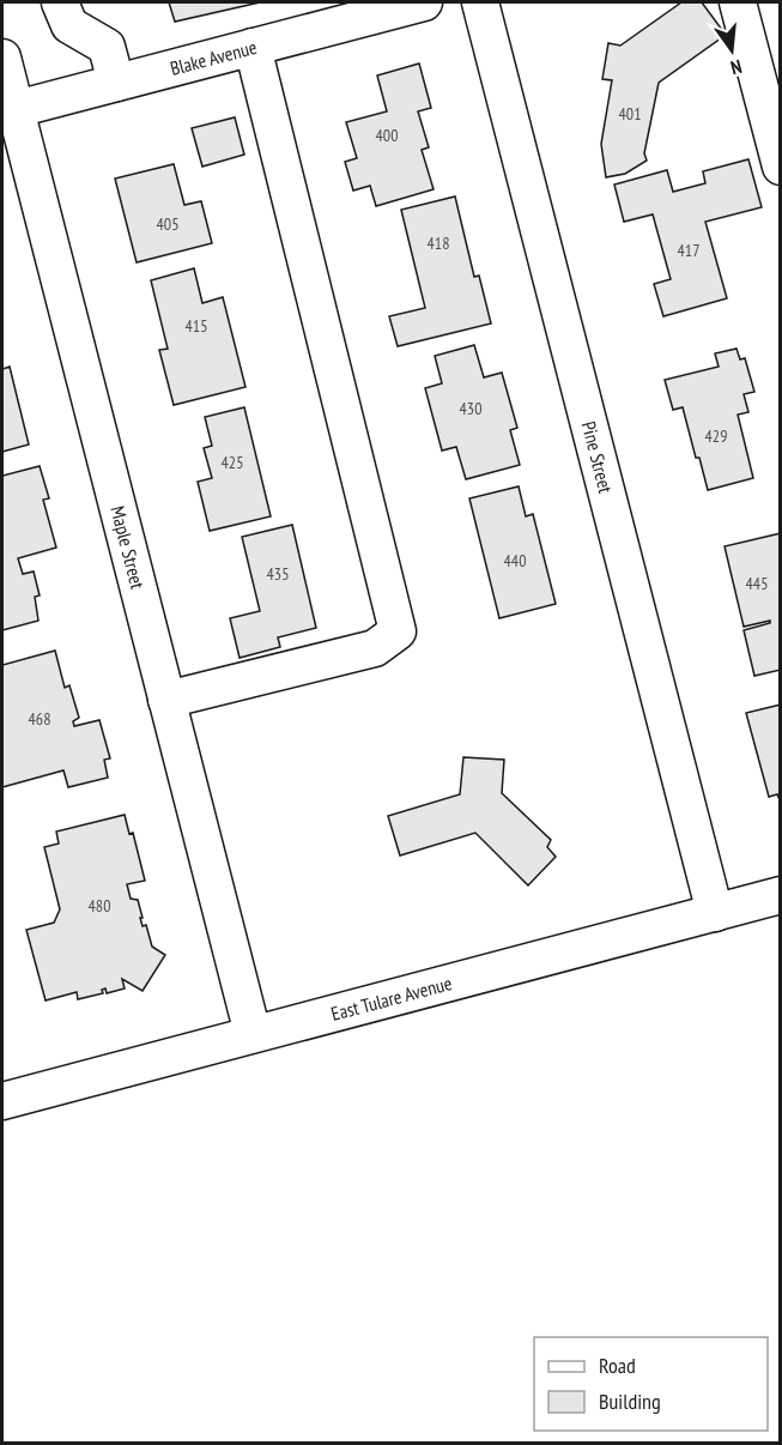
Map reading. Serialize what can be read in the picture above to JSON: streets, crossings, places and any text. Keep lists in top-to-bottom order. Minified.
{"streets":{"street":["Blake Avenue","Pine Street","Maple Street","East Tulare Avenue"]},"crossings":[["Blake Avenue","Maple Street"],["Pine Street","East Tulare Avenue"],["Maple Street","East Tulare Avenue"]],"house_numbers":["401","400","405","418","417","415","430","429","425","440","435","445","468","480"],"legend":["Road","Building"],"north":"bottom"}
